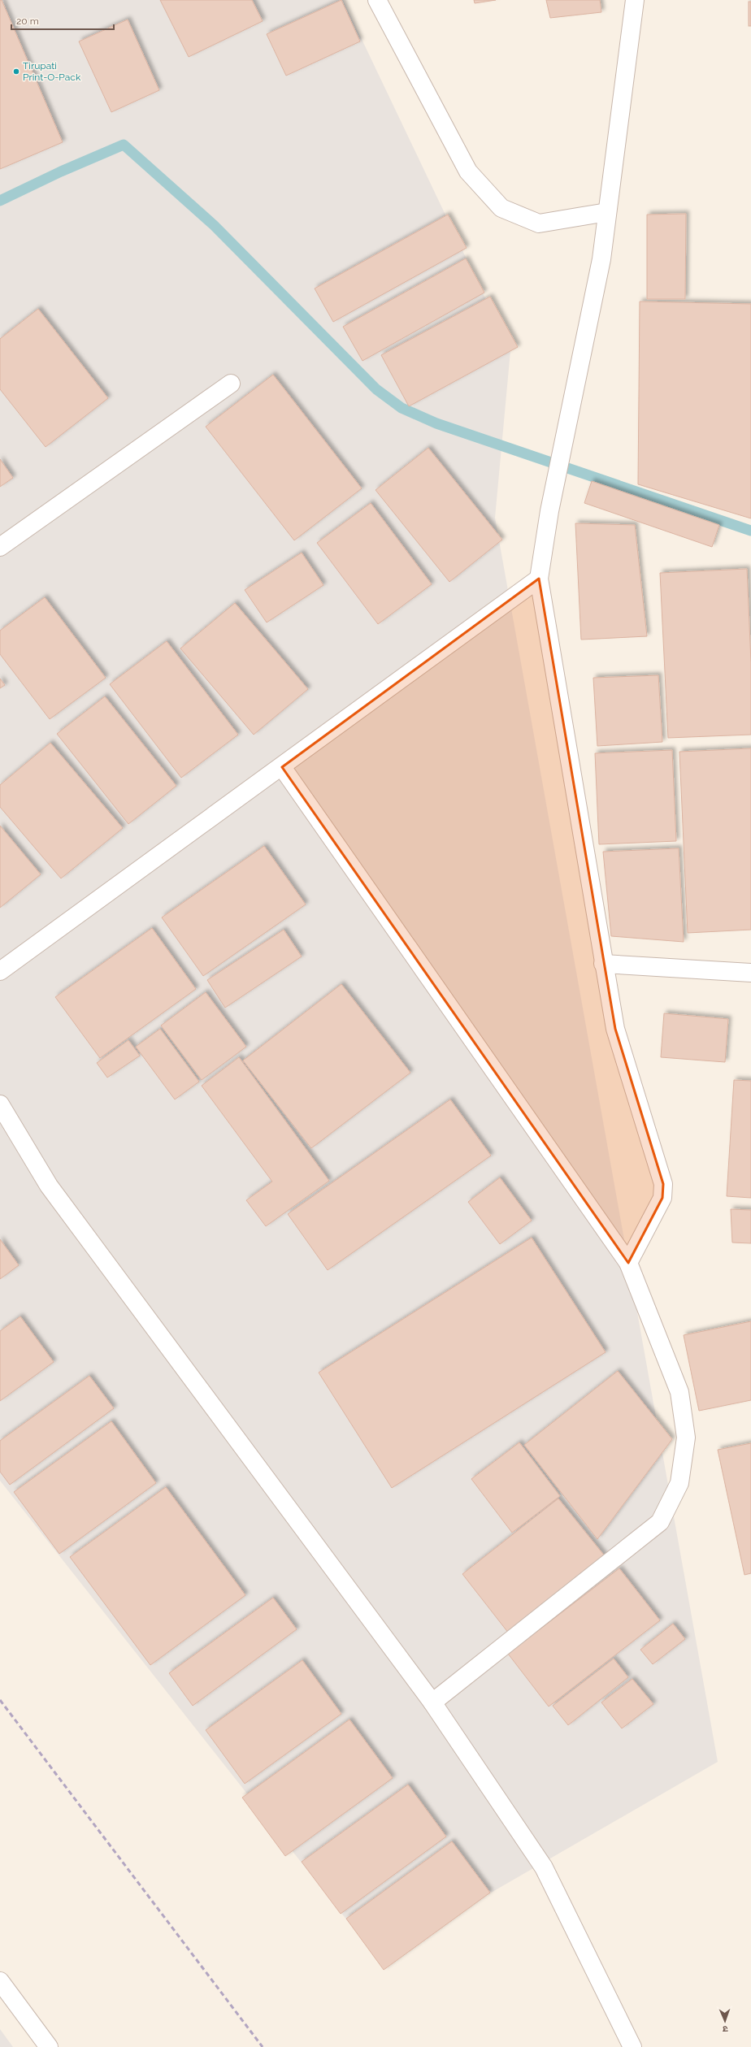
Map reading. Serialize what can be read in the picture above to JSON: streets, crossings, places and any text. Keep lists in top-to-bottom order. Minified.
{"places":["Tirupati Print-O-Pack"],"scale_bar":"20 m","north":"bottom"}
